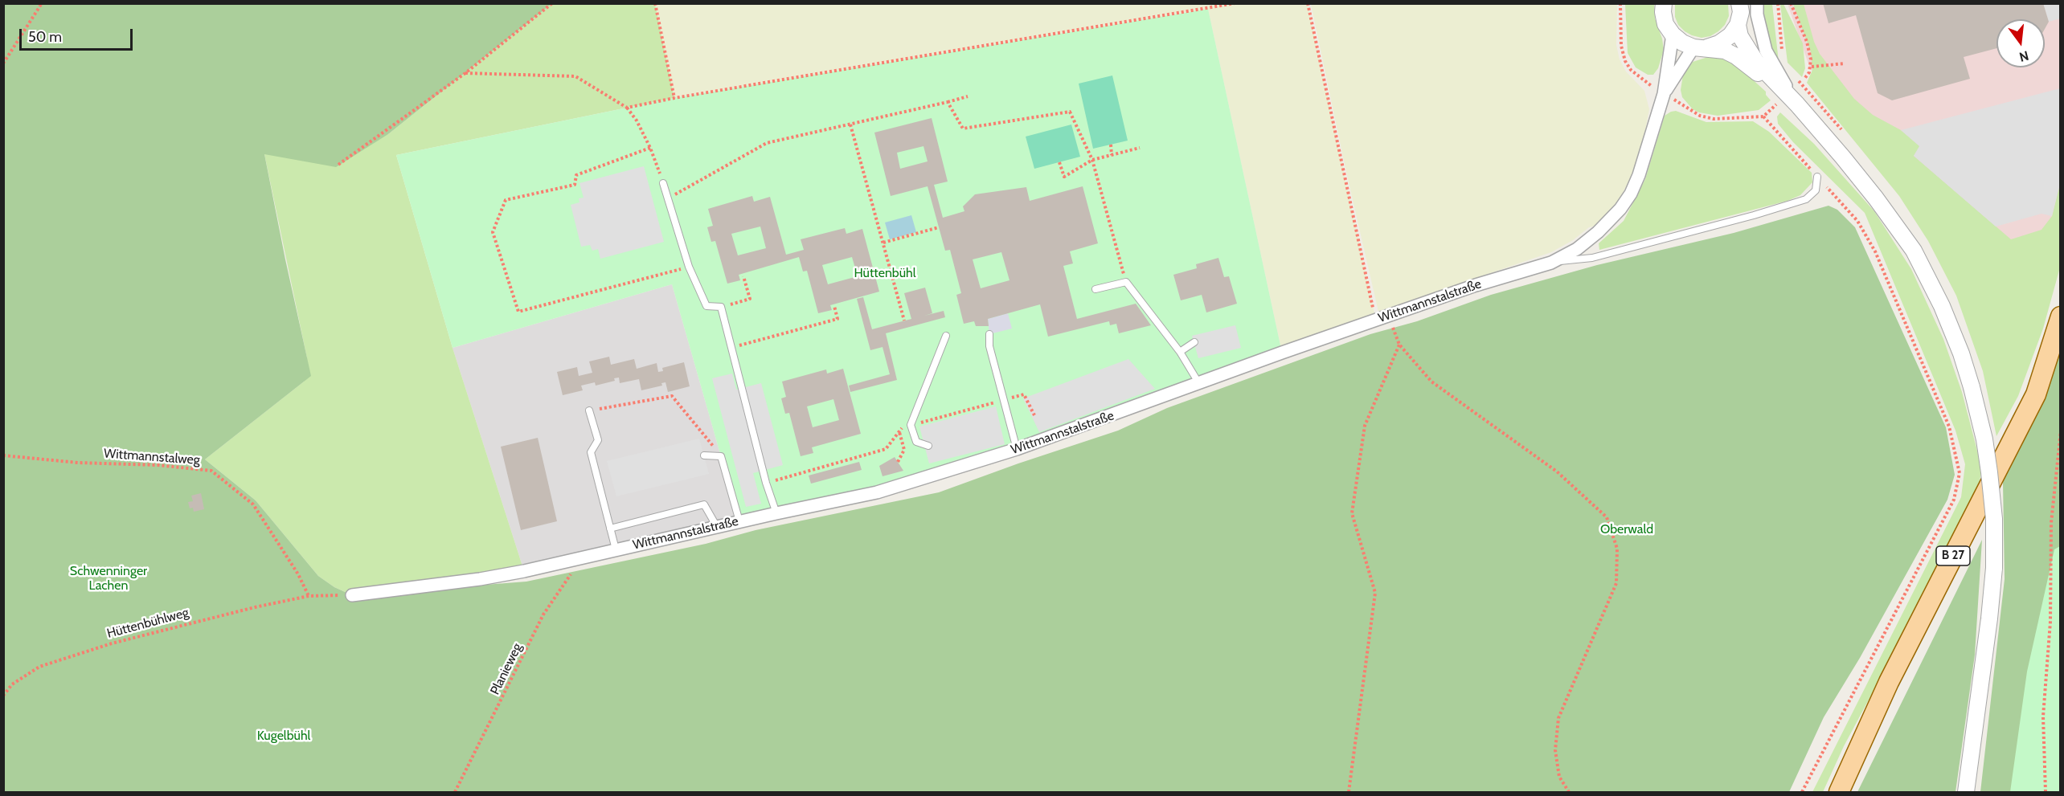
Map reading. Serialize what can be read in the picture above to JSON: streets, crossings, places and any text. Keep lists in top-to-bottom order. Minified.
{"streets":{"main road":["B 27"],"street":["Wittmannstalstraße"],"path":["Wittmannstalweg","Hüttenbühlweg","Planieweg"]},"crossings":[["Wittmannstalstraße","Planieweg"],["Wittmannstalweg","Hüttenbühlweg"]],"parks":["Hüttenbühl","Oberwald","Schwenninger Lachen","Kugelbühl"],"scale_bar":"50 m","north":"bottom"}
